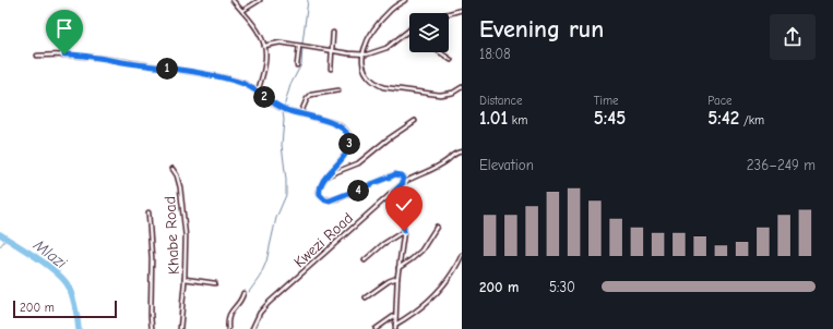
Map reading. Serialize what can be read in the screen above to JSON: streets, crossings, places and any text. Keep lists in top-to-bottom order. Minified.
{"streets":{"street":["Khabe Road","Kwezi Road"]},"water":["Mlazi"],"scale_bar":"200 m","page":{"heading":["Evening run","18:08"],"pins":["1","2","3","4"],"stats":[["Distance","1.01 km"],["Time","5:45"],["Pace","5:42 /km"]],"chart":["Elevation","236–249 m"],"list":[{"name":"200 m","note":"5:30"}],"scale":"200 m"}}
